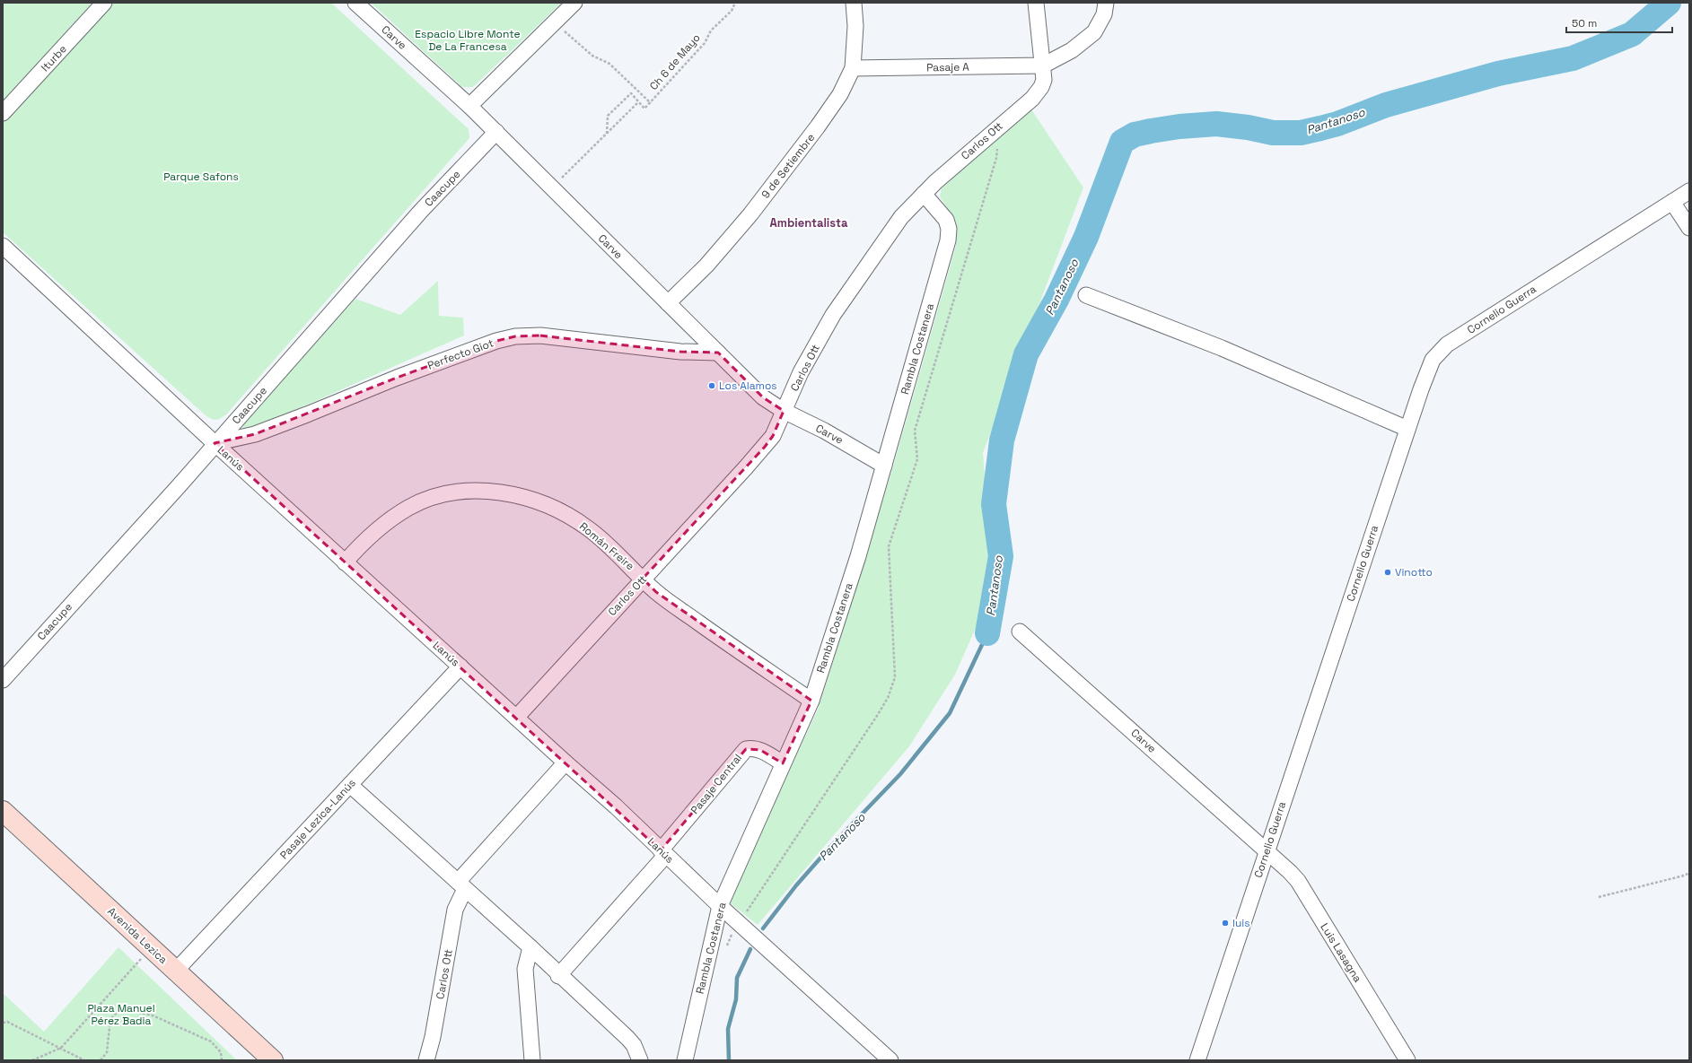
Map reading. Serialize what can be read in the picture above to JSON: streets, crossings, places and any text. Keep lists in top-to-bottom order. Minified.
{"streets":{"street":["Carve","Iturbe","Pasaje A","Carlos Ott","9 de Setiembre","Caacupe","Cornelio Guerra","Rambla Costanera","Perfecto Giot","Lanús","Román Freire","Pasaje Central","Pasaje Lezica-Lanús","Avenida Lezica","Luis Lasagna"],"path":["Ch 6 de Mayo"]},"crossings":[["Carve","Carlos Ott"],["Carve","9 de Setiembre"],["Carve","Caacupe"],["Carve","Cornelio Guerra"],["Carve","Rambla Costanera"],["Carve","Perfecto Giot"],["Carve","Luis Lasagna"],["Pasaje A","Carlos Ott"],["Pasaje A","9 de Setiembre"],["Carlos Ott","Rambla Costanera"],["Carlos Ott","Lanús"],["Carlos Ott","Román Freire"],["Caacupe","Perfecto Giot"],["Caacupe","Lanús"],["Cornelio Guerra","Luis Lasagna"],["Rambla Costanera","Lanús"],["Rambla Costanera","Román Freire"],["Rambla Costanera","Pasaje Central"],["Perfecto Giot","Lanús"],["Lanús","Román Freire"],["Lanús","Pasaje Central"],["Lanús","Pasaje Lezica-Lanús"],["Pasaje Lezica-Lanús","Avenida Lezica"]],"districts":["Ambientalista"],"water":["Pantanoso"],"parks":["Espacio Libre Monte De La Francesa","Parque Safons","Plaza Manuel Pérez Badia"],"places":["Los Alamos","Vinotto","luis"],"scale_bar":"50 m"}
